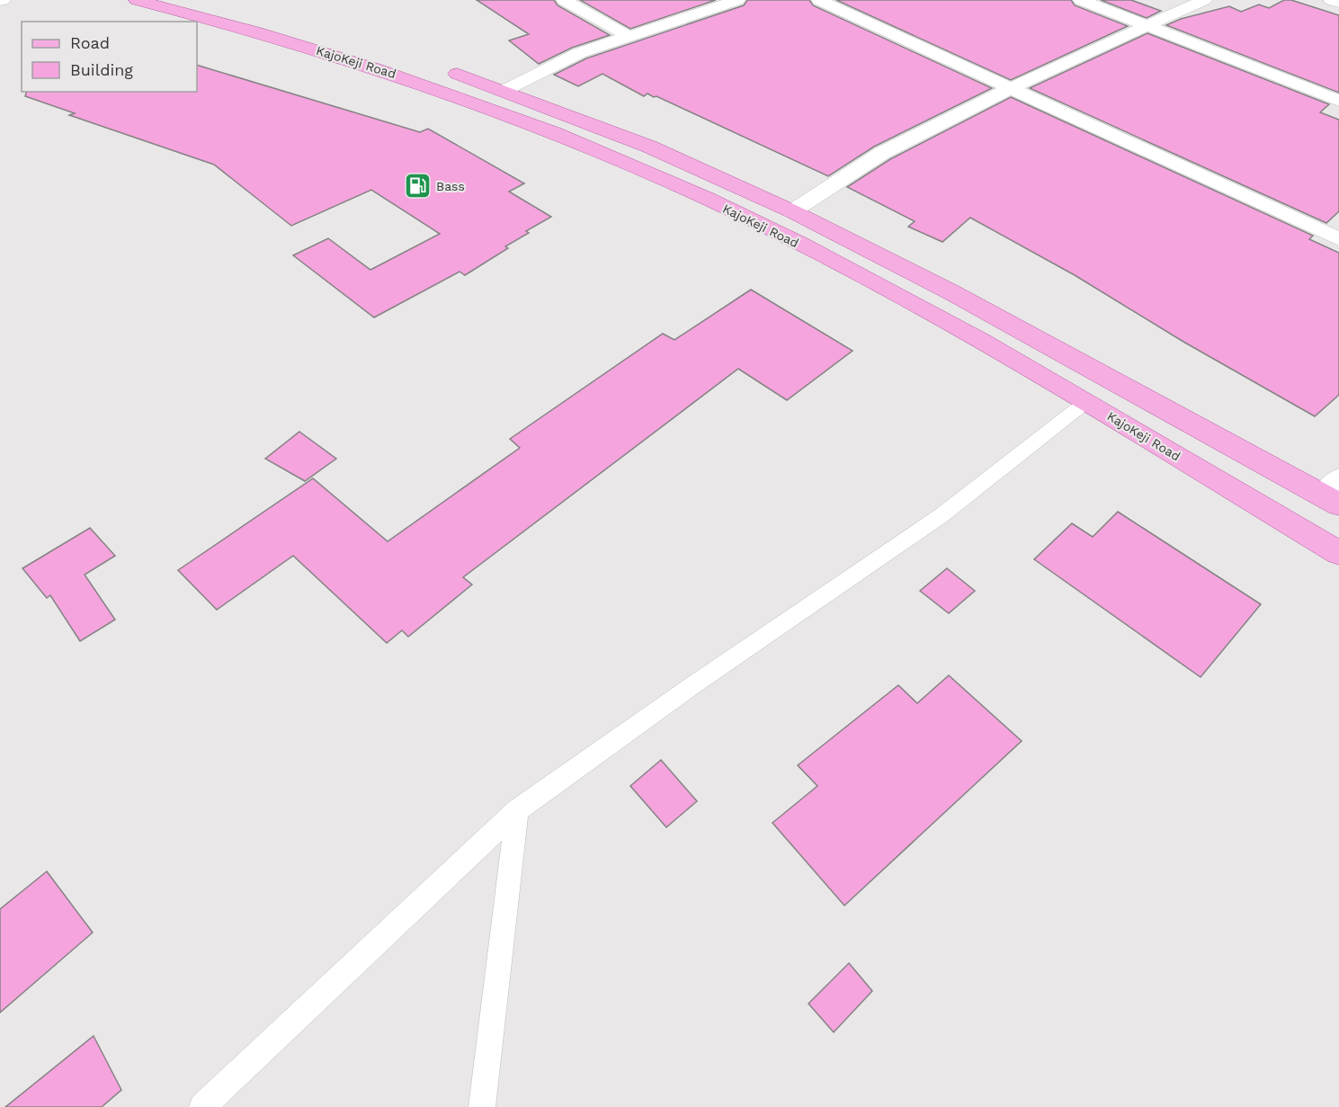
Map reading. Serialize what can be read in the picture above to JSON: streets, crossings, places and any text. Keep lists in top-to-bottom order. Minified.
{"streets":{"main road":["KajoKeji Road"]},"places":{"fuel station":["Bass"]},"legend":["Road","Building"]}
